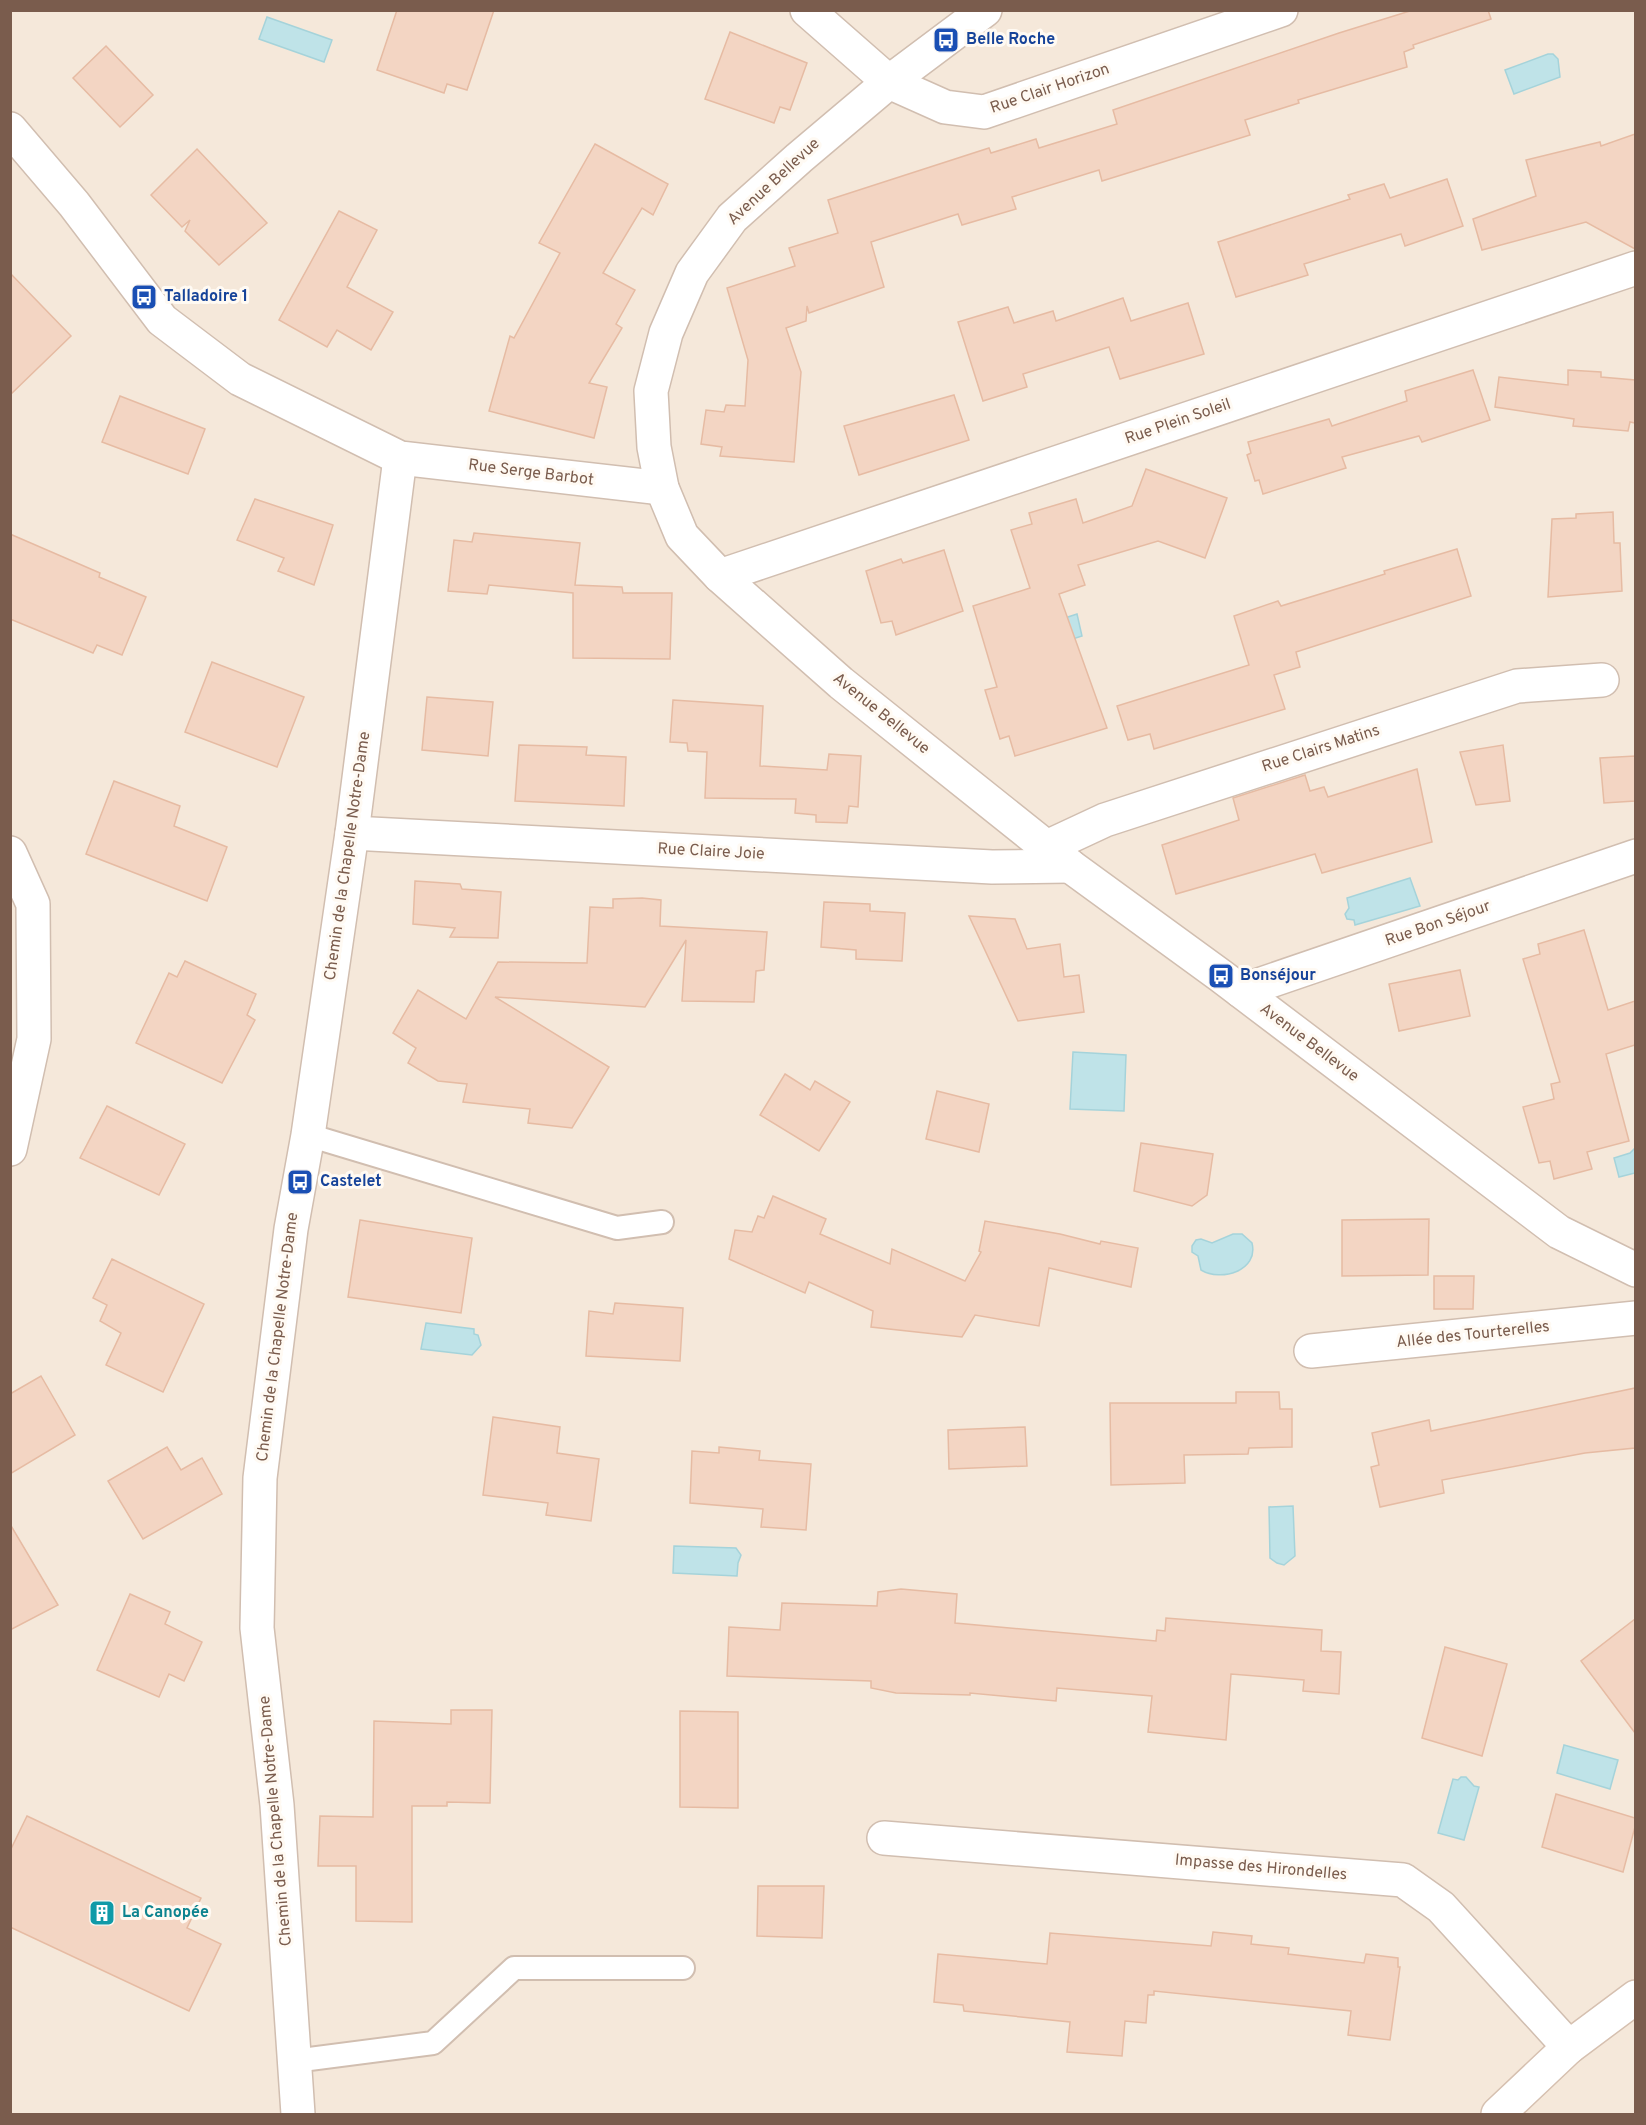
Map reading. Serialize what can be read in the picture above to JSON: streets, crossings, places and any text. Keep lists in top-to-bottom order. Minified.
{"streets":{"street":["Rue Clair Horizon","Avenue Bellevue","Rue Plein Soleil","Rue Serge Barbot","Rue Clairs Matins","Rue Claire Joie","Chemin de la Chapelle Notre-Dame","Rue Bon Séjour","Allée des Tourterelles","Impasse des Hirondelles"]},"crossings":[["Rue Clair Horizon","Avenue Bellevue"],["Avenue Bellevue","Rue Plein Soleil"],["Avenue Bellevue","Rue Serge Barbot"],["Avenue Bellevue","Rue Clairs Matins"],["Avenue Bellevue","Rue Claire Joie"],["Avenue Bellevue","Rue Bon Séjour"],["Rue Serge Barbot","Chemin de la Chapelle Notre-Dame"],["Rue Clairs Matins","Rue Claire Joie"],["Rue Claire Joie","Chemin de la Chapelle Notre-Dame"]],"places":{"bus stop":["Belle Roche","Talladoire 1","Bonséjour","Castelet"],"building":["La Canopée"]}}
